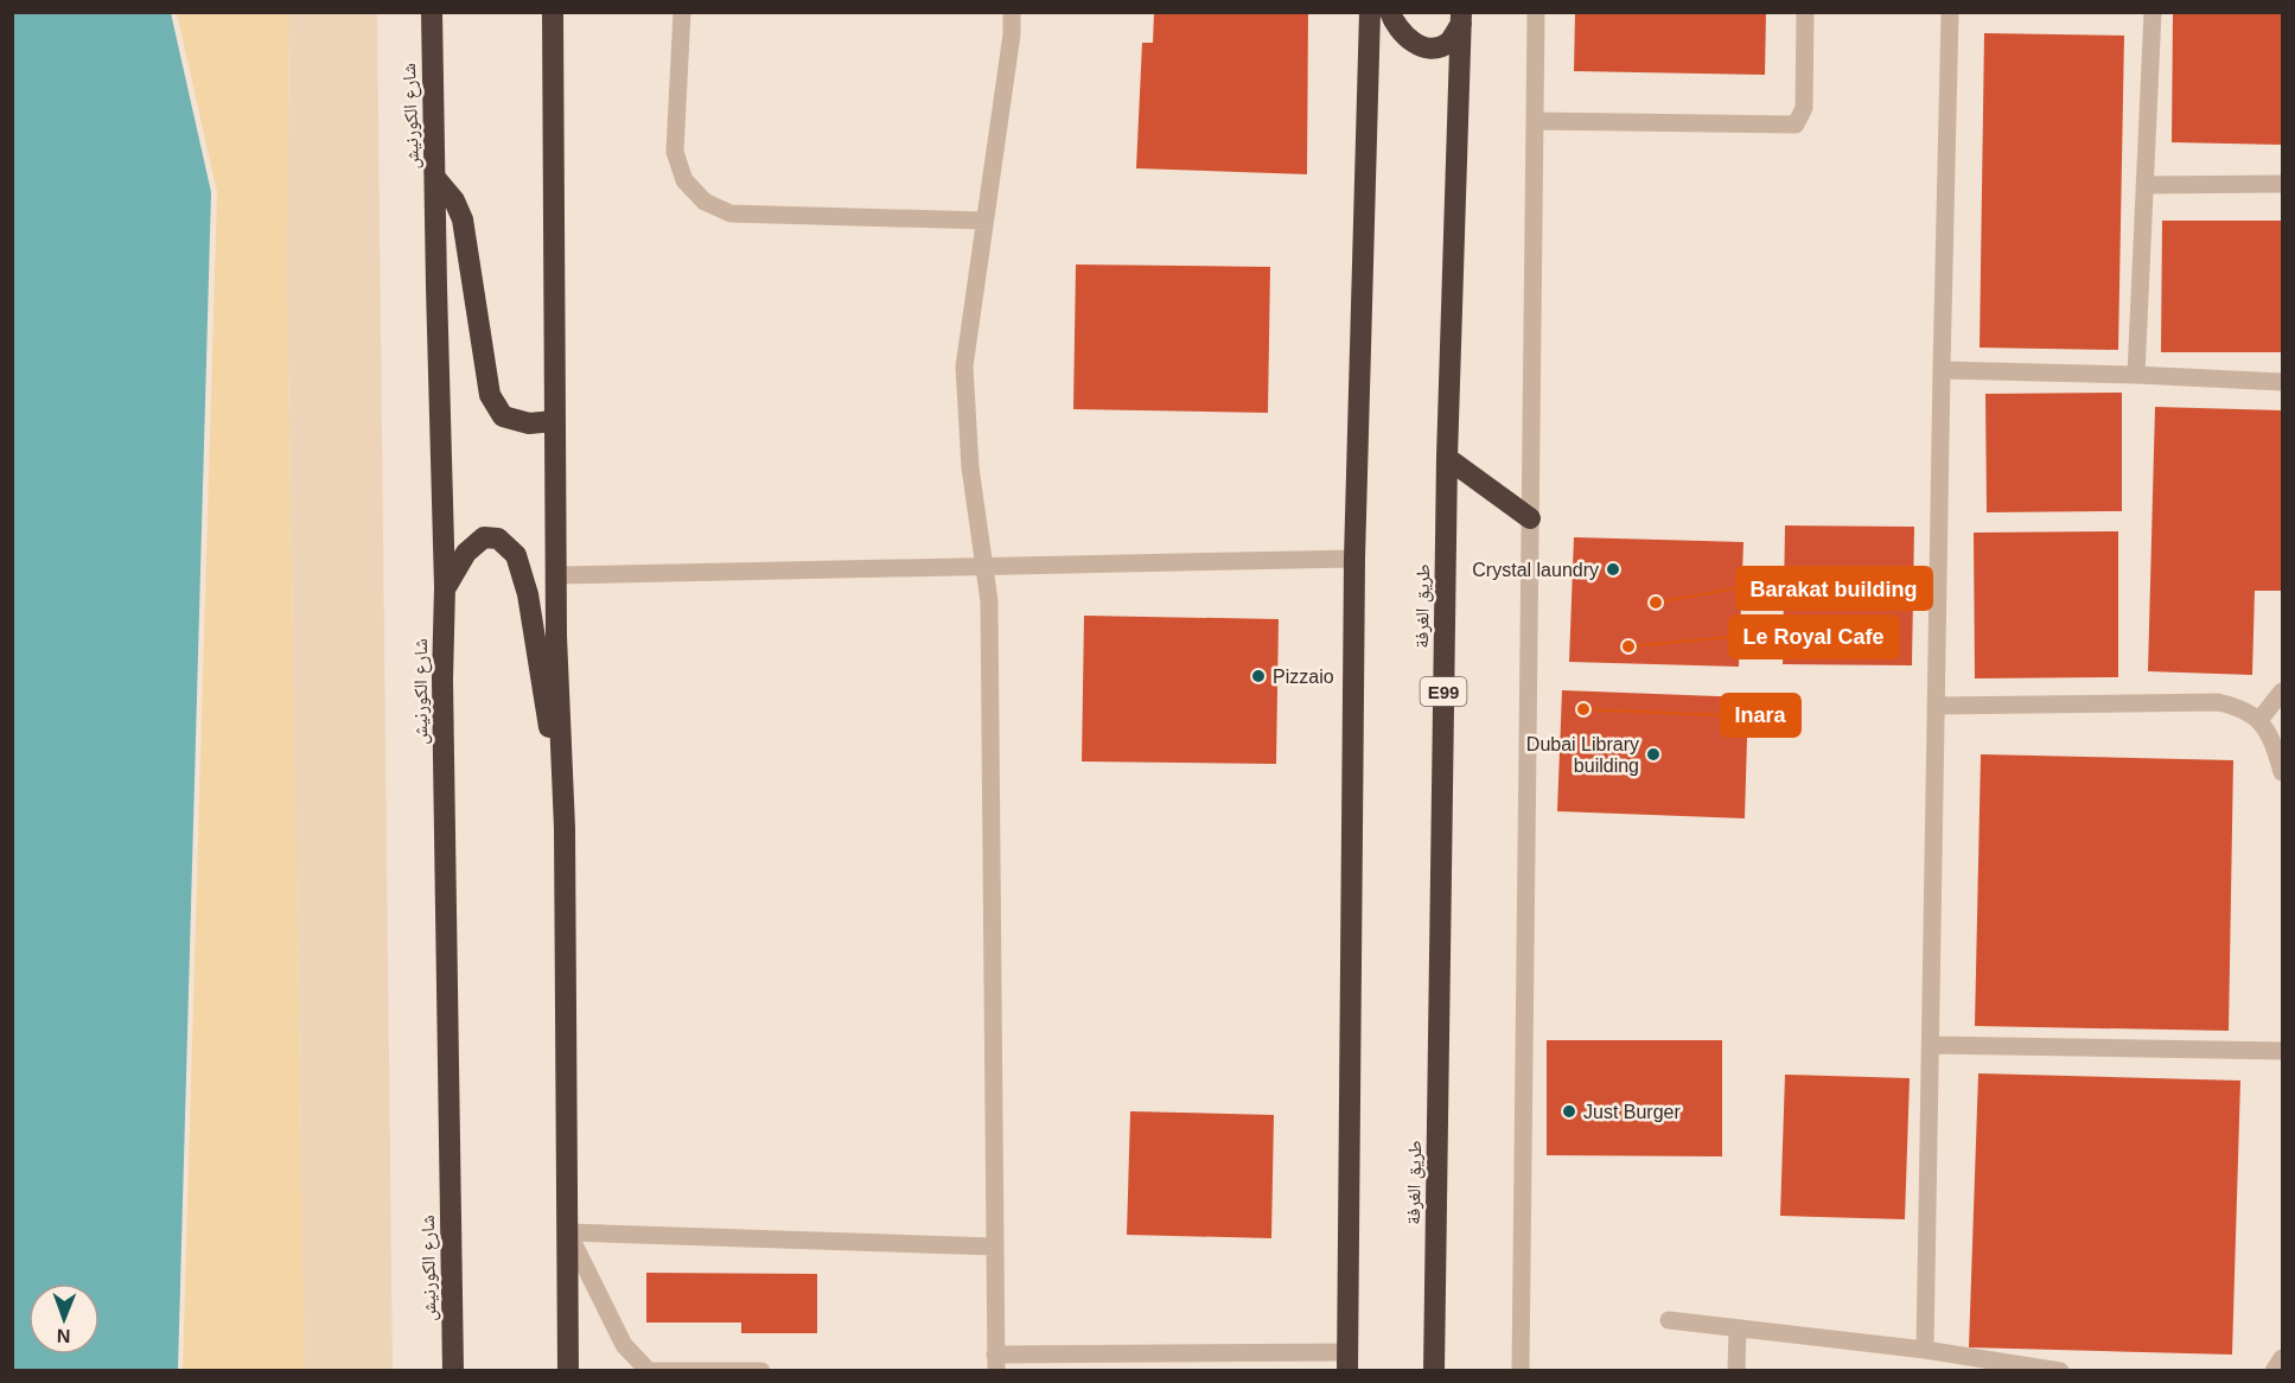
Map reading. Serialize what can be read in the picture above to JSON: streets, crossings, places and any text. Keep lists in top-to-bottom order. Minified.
{"streets":{"highway":["شارع الكورنيش","طريق الغرفة","E99"]},"places":["Crystal laundry","Barakat building","Le Royal Cafe","Pizzaio","Inara","Dubai Library building","Just Burger"],"north":"bottom"}
